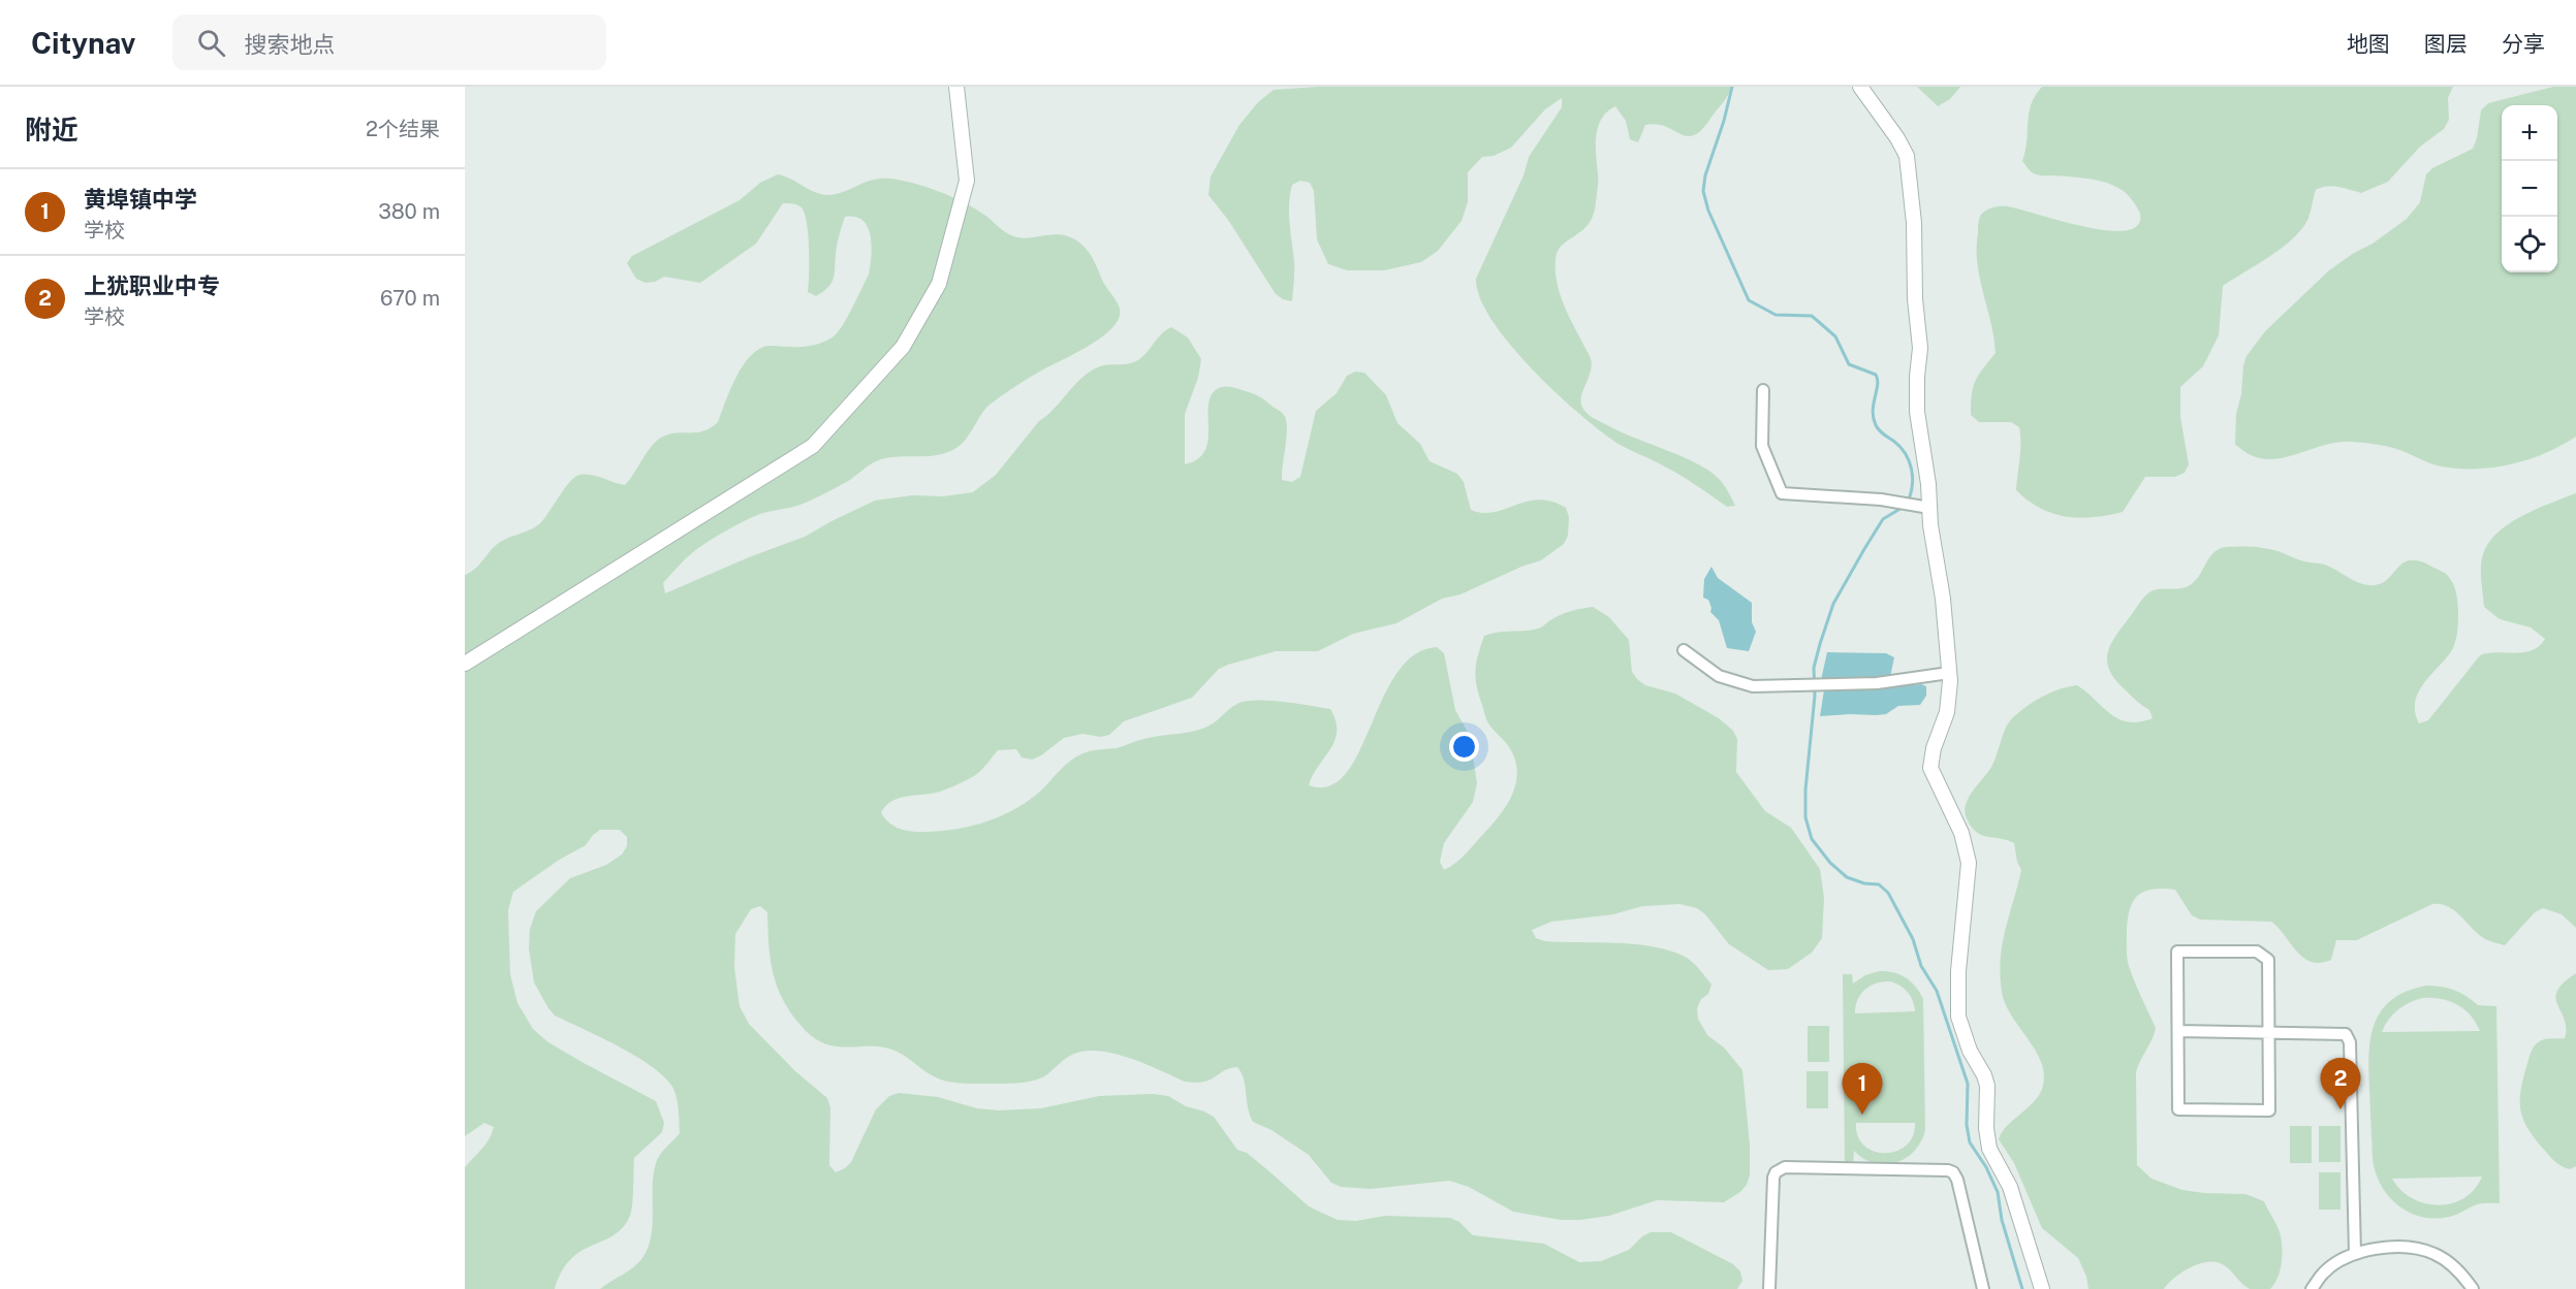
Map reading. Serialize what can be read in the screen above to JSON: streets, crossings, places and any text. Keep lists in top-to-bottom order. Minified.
{"page":{"header":"Citynav","search":"搜索地点","nav":["地图","图层","分享"],"heading":["附近","2个结果"],"map_buttons":["+","−"],"list":[{"mark":"1","name":"黄埠镇中学","note":"学校","value":"380 m"},{"mark":"2","name":"上犹职业中专","note":"学校","value":"670 m"}],"pins":["2","1"]}}
